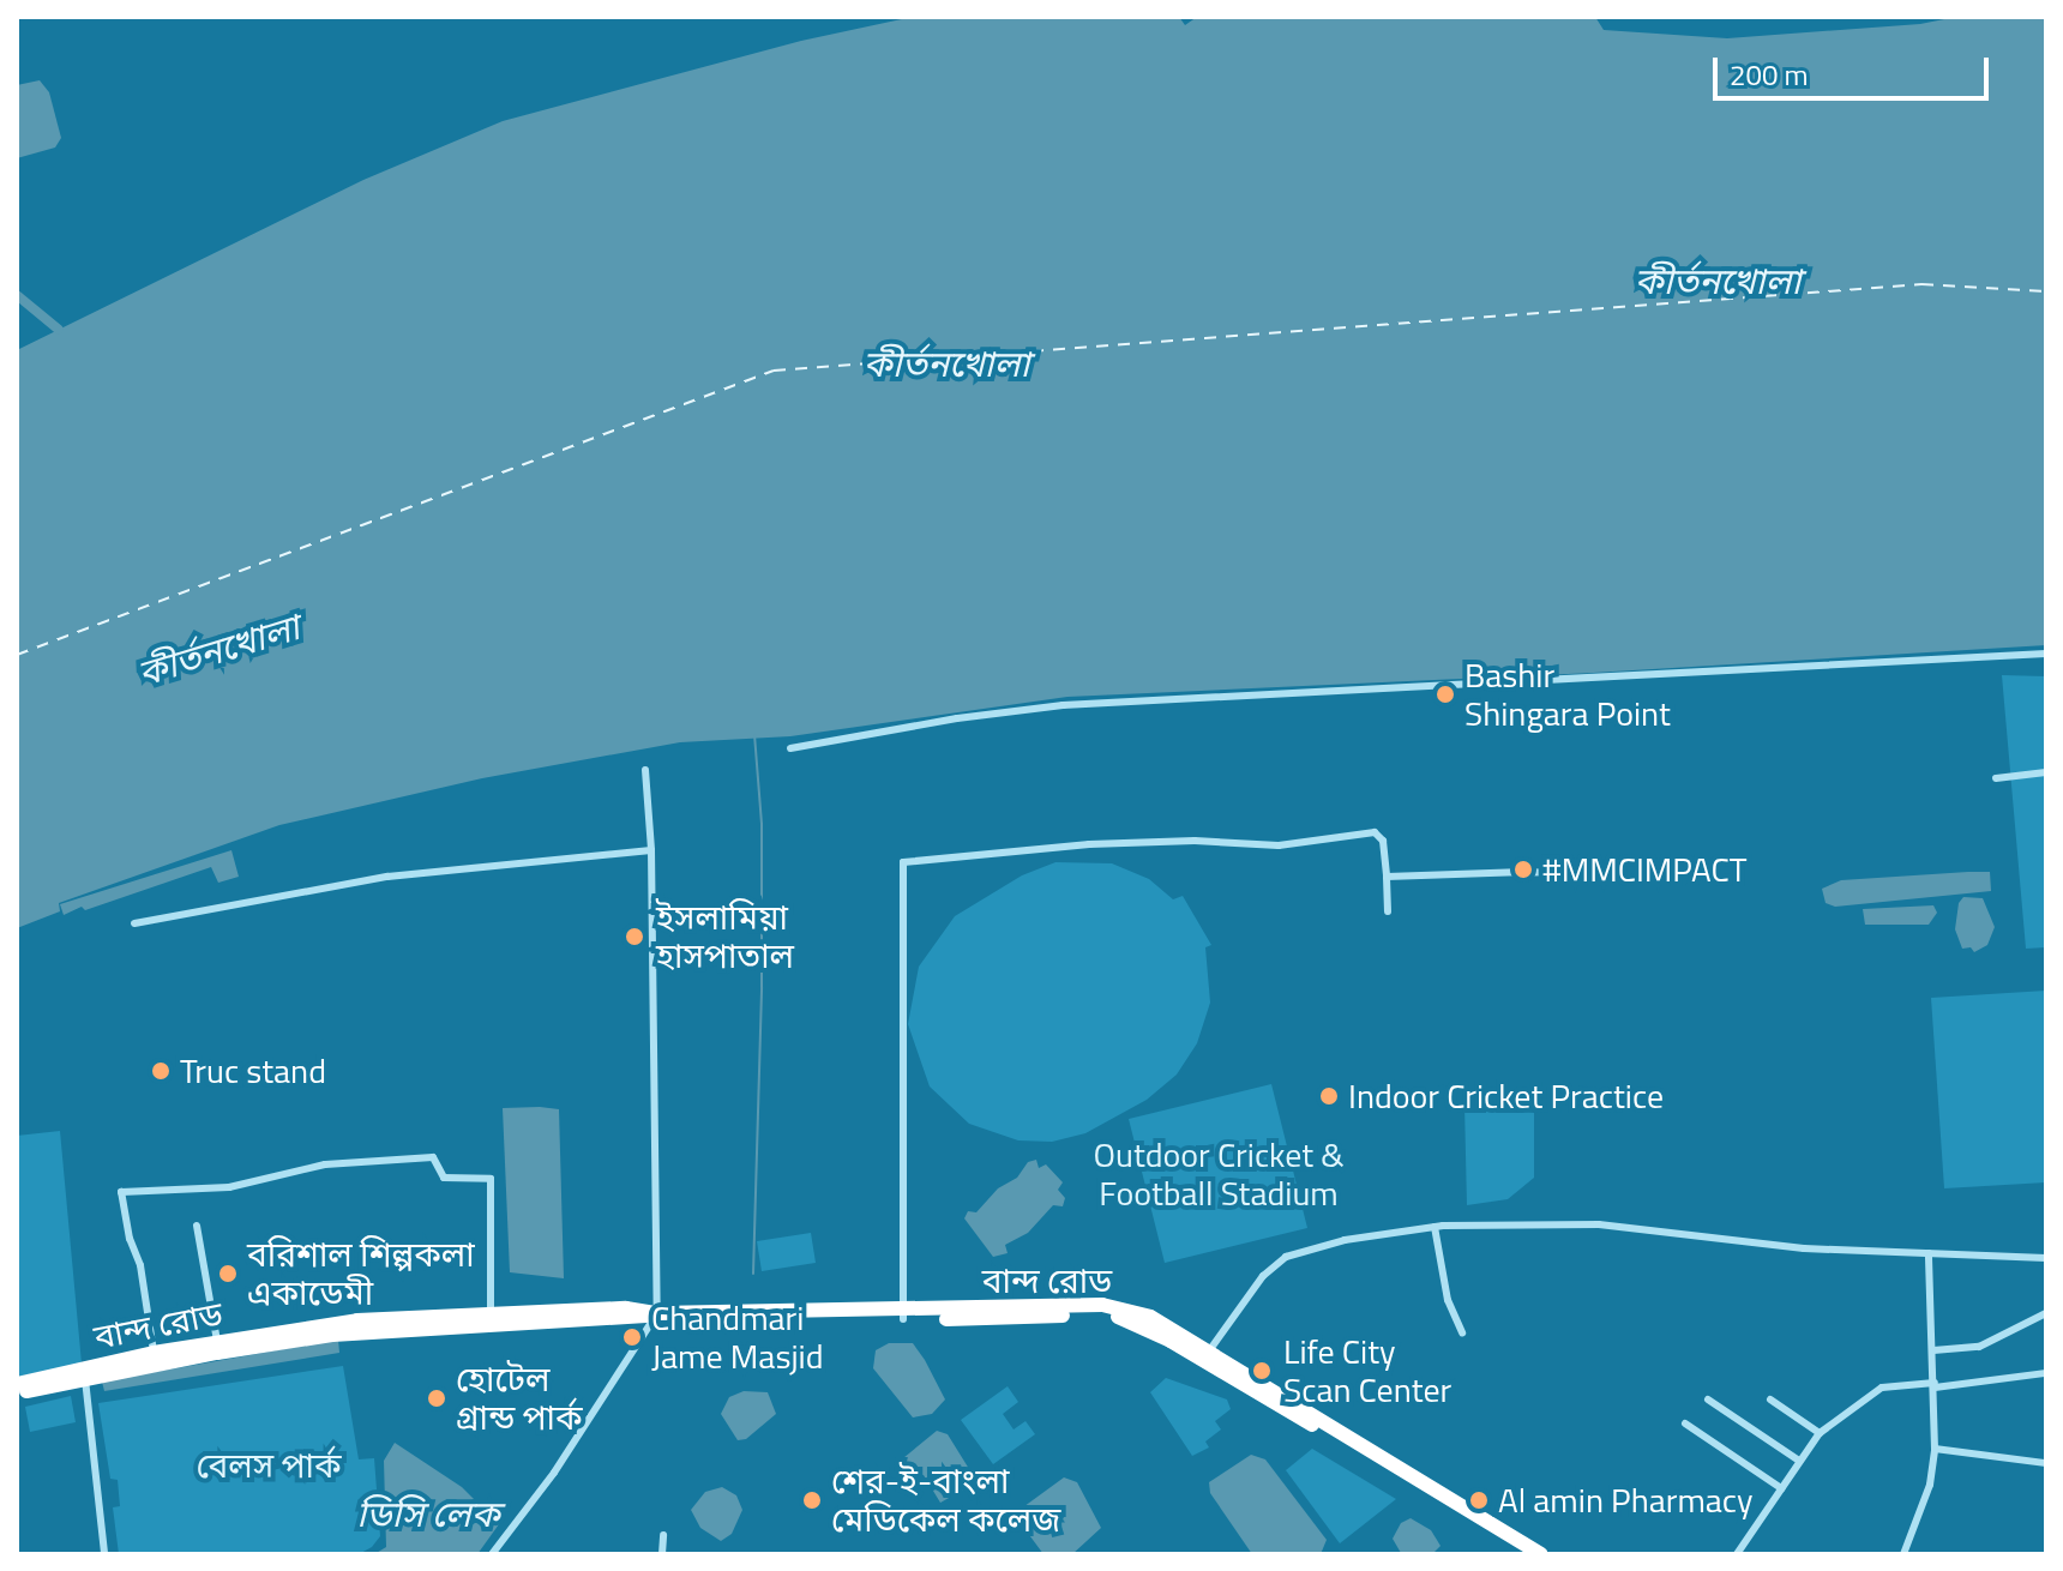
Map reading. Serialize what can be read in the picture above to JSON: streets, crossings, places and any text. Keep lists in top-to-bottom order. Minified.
{"streets":{"highway":["বান্দ রোড"]},"water":["কীর্তনখোলা","ডিসি লেক"],"parks":["Outdoor Cricket & Football Stadium","বেলস পার্ক"],"places":["Bashir Shingara Point","#MMCIMPACT","ইসলামিয়া হাসপাতাল","Truc stand","Indoor Cricket Practice","বরিশাল শিল্পকলা একাডেমী","Chandmari Jame Masjid","Life City Scan Center","হোটেল গ্রান্ড পার্ক","শের-ই-বাংলা মেডিকেল কলেজ","Al amin Pharmacy"],"scale_bar":"200 m"}
